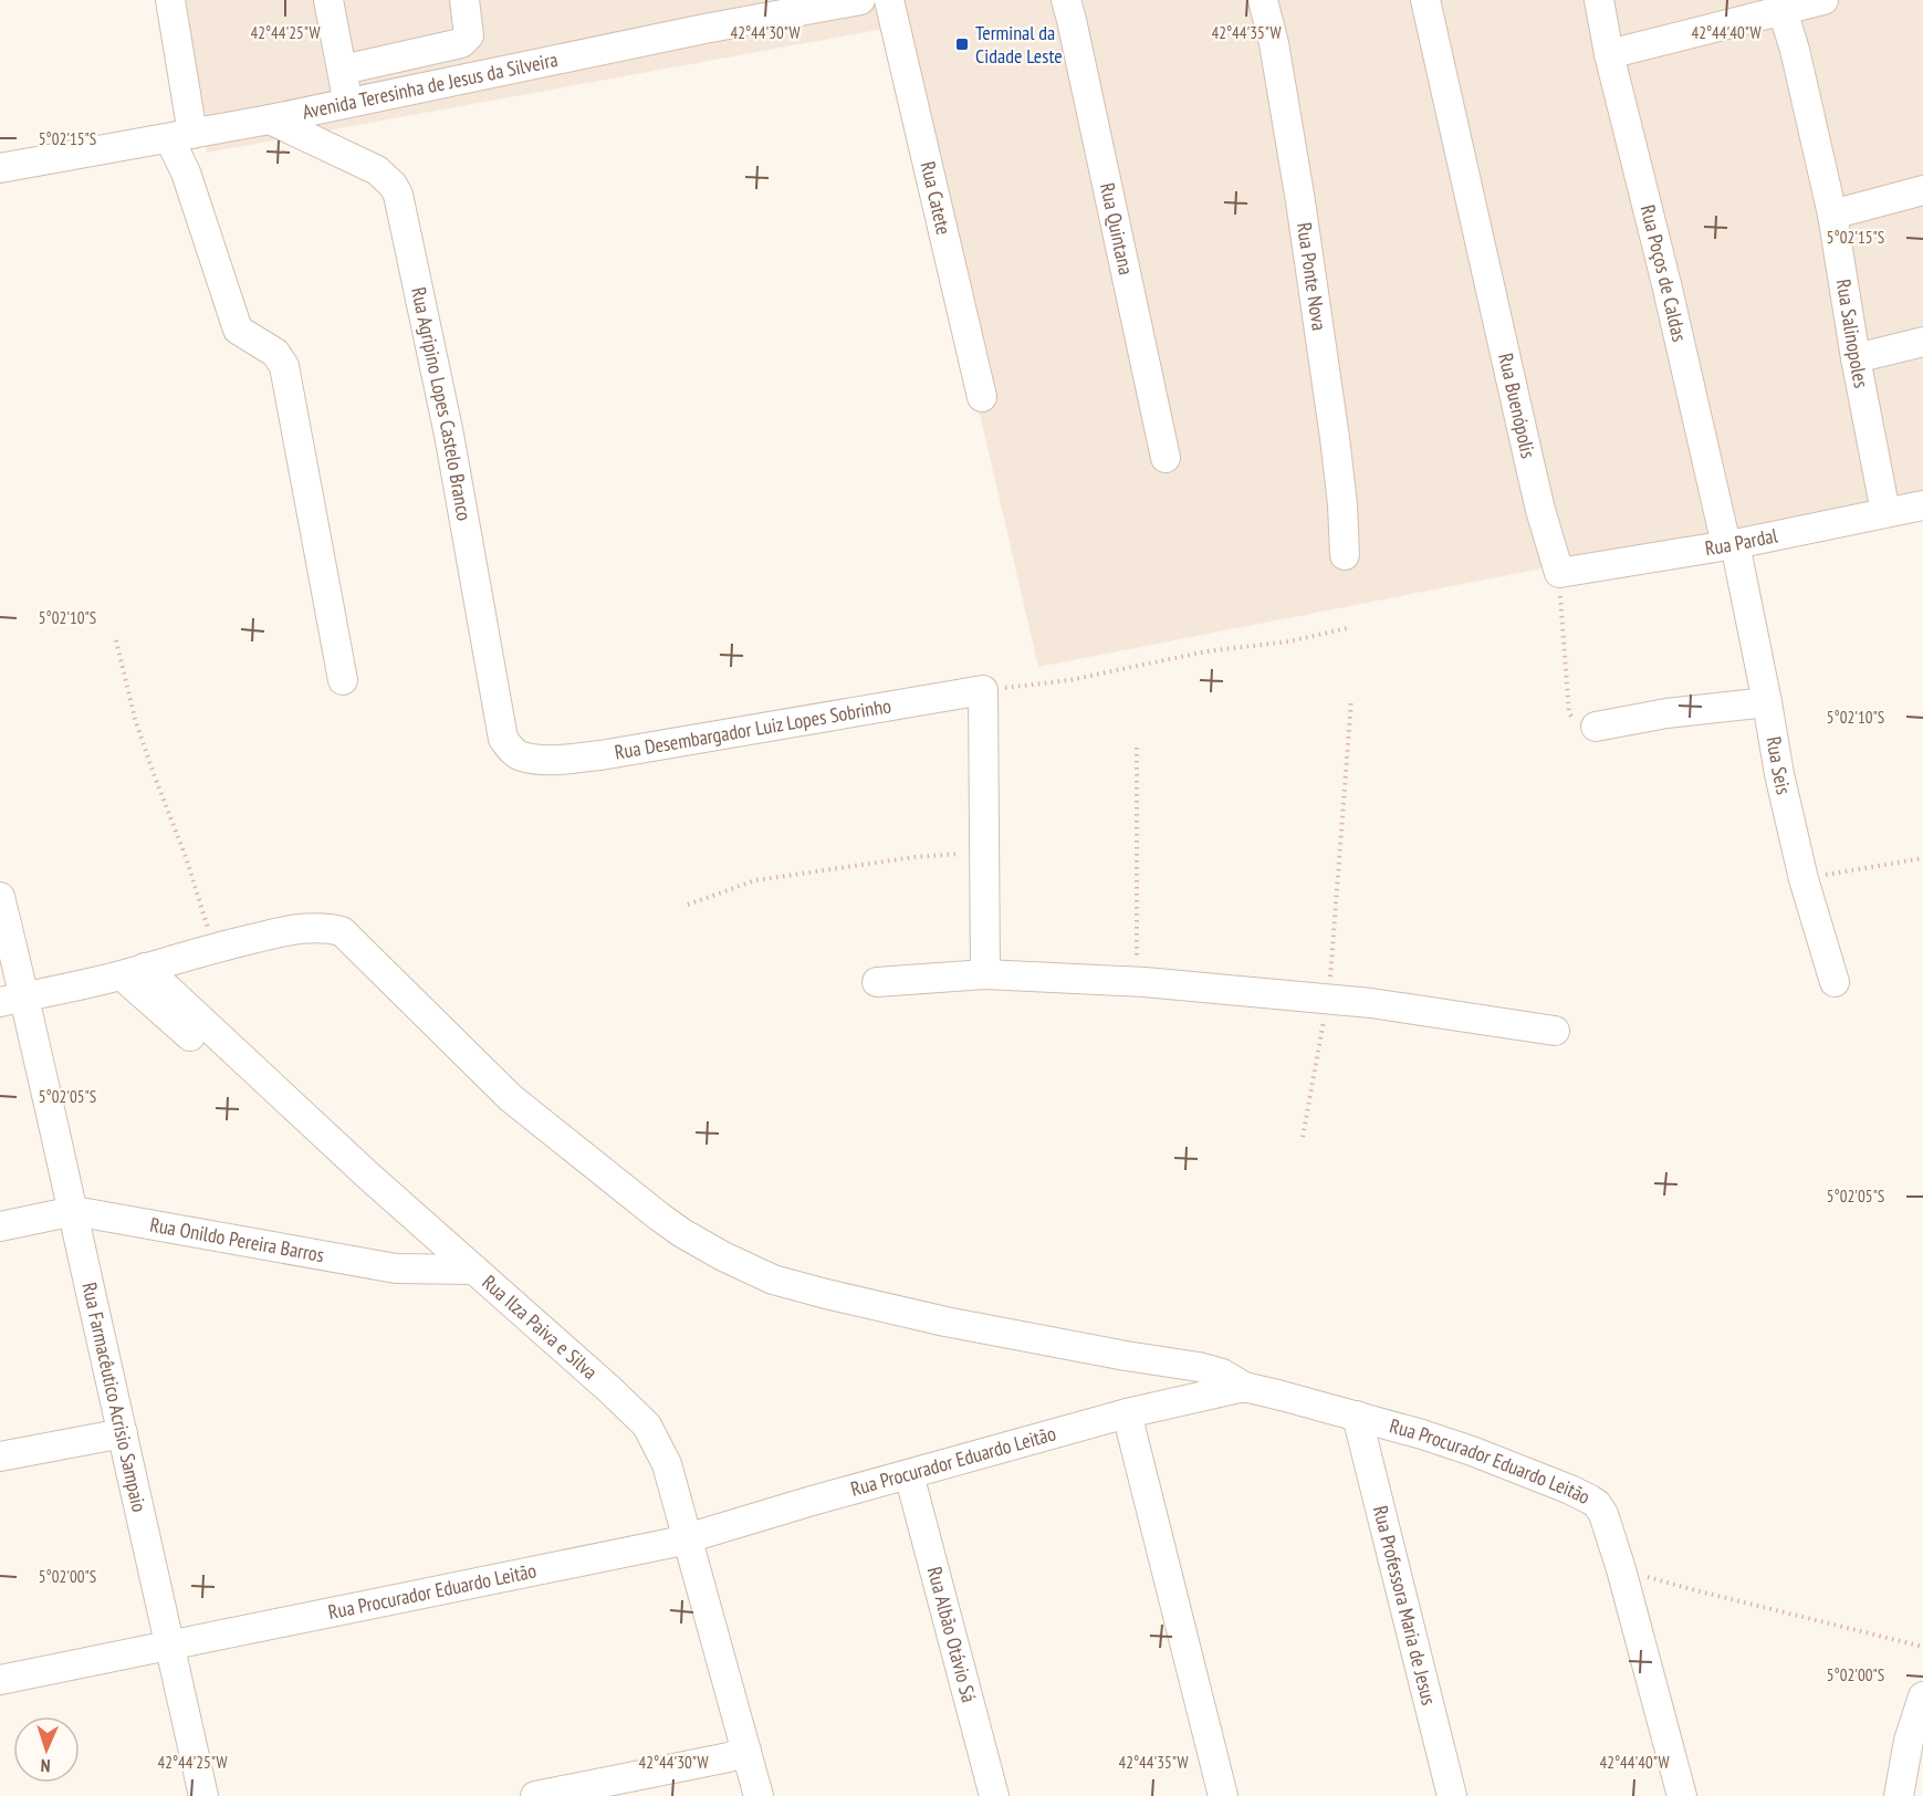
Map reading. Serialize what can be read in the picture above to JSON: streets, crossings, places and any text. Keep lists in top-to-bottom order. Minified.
{"streets":{"street":["Avenida Teresinha de Jesus da Silveira","Rua Catete","Rua Quintana","Rua Poços de Caldas","Rua Ponte Nova","Rua Salinopoles","Rua Agripino Lopes Castelo Branco","Rua Buenópolis","Rua Pardal","Rua Desembargador Luiz Lopes Sobrinho","Rua Seis","Rua Onildo Pereira Barros","Rua Ilza Paiva e Silva","Rua Farmacêutico Acrisio Sampaio","Rua Procurador Eduardo Leitão","Rua Professora Maria de Jesus","Rua Albão Otávio Sá"]},"crossings":[["Avenida Teresinha de Jesus da Silveira","Rua Agripino Lopes Castelo Branco"],["Rua Poços de Caldas","Rua Pardal"],["Rua Poços de Caldas","Rua Seis"],["Rua Salinopoles","Rua Pardal"],["Rua Agripino Lopes Castelo Branco","Rua Desembargador Luiz Lopes Sobrinho"],["Rua Buenópolis","Rua Pardal"],["Rua Pardal","Rua Seis"],["Rua Onildo Pereira Barros","Rua Ilza Paiva e Silva"],["Rua Onildo Pereira Barros","Rua Farmacêutico Acrisio Sampaio"],["Rua Ilza Paiva e Silva","Rua Procurador Eduardo Leitão"],["Rua Farmacêutico Acrisio Sampaio","Rua Procurador Eduardo Leitão"],["Rua Procurador Eduardo Leitão","Rua Professora Maria de Jesus"],["Rua Procurador Eduardo Leitão","Rua Albão Otávio Sá"]],"places":{"transit":["Terminal da Cidade Leste"]},"north":"bottom","coordinates":["42°44'25\"W","42°44'30\"W","42°44'35\"W","42°44'40\"W","5°02'15\"S","5°02'10\"S","5°02'05\"S","5°02'00\"S"]}
